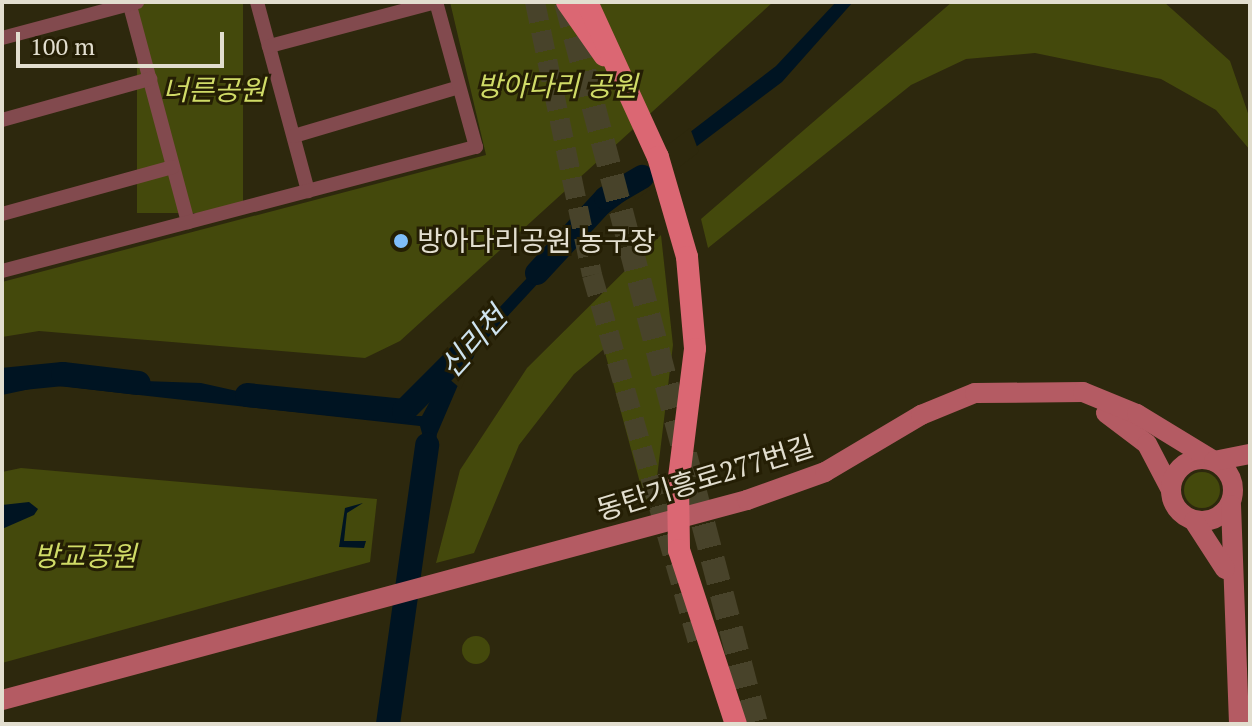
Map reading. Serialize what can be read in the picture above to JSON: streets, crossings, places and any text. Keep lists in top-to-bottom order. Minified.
{"streets":{"street":["동탄기흥로277번길"]},"water":["신리천"],"parks":["방아다리 공원","너른공원","방교공원"],"places":["방아다리공원 농구장"],"scale_bar":"100 m"}
